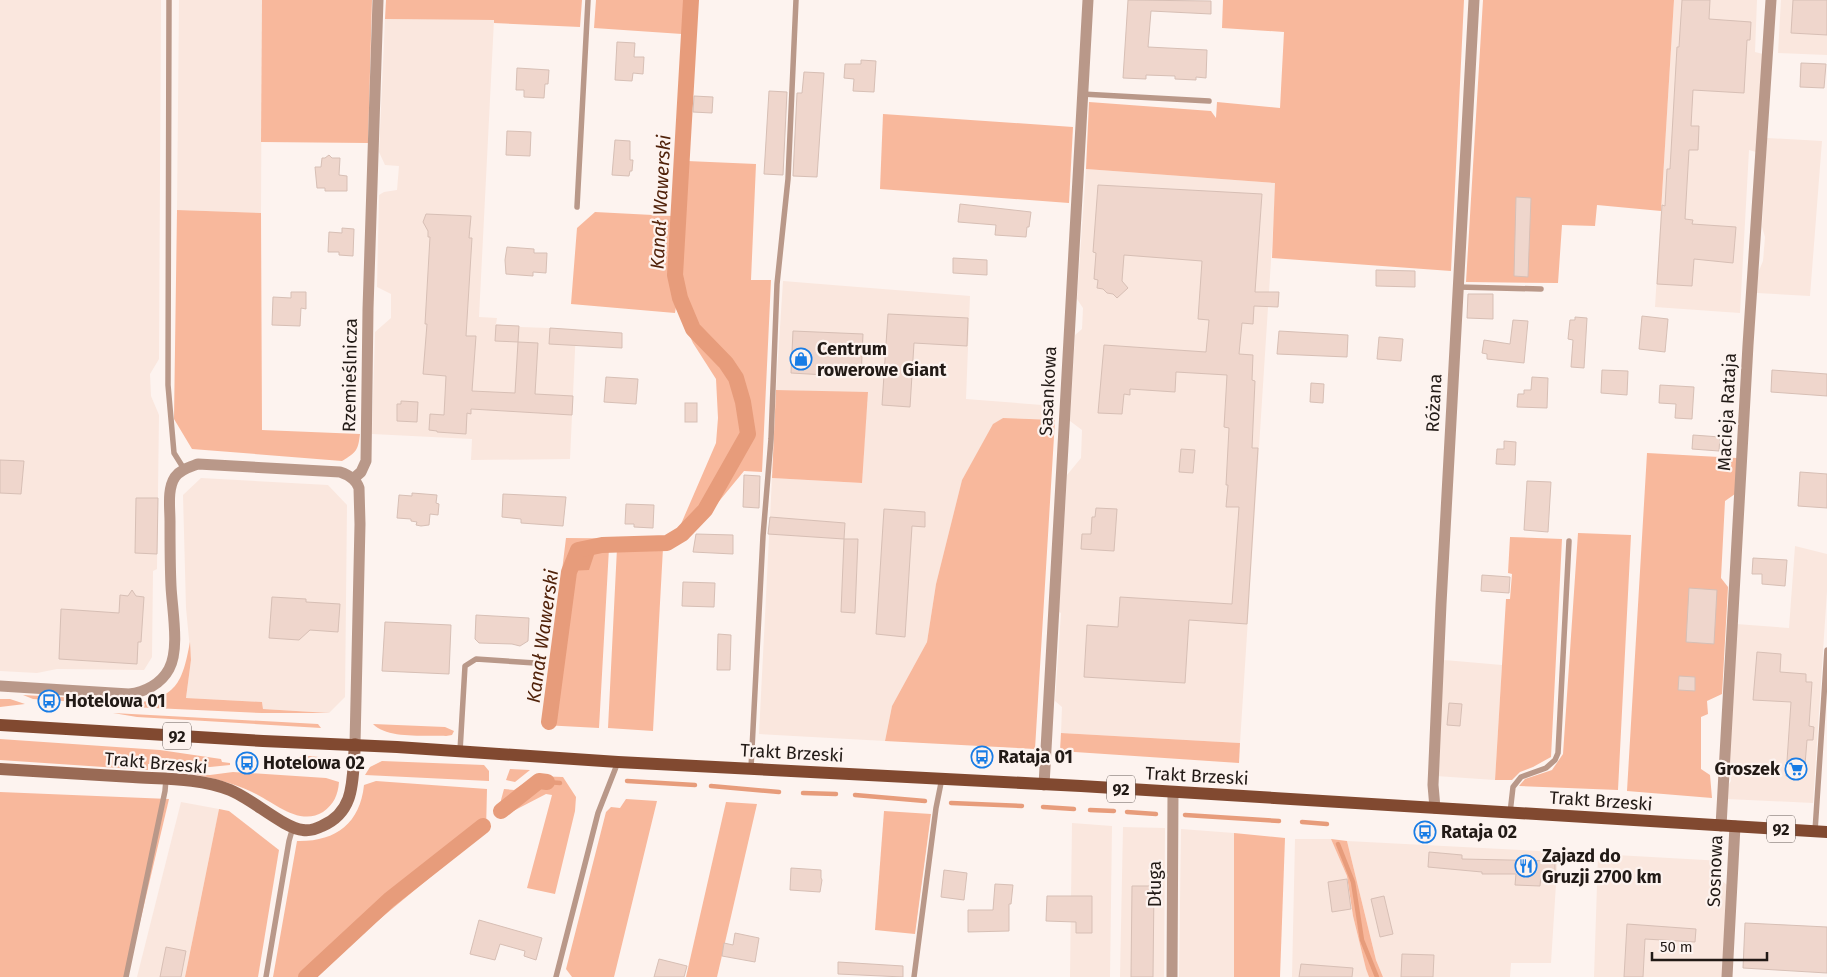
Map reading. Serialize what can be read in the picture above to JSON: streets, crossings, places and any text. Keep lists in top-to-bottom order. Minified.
{"streets":{"main road":["92","Trakt Brzeski"],"street":["Rzemieślnicza","Sasankowa","Różana","Macieja Rataja","Sosnowa","Długa"]},"crossings":[["Sasankowa","Trakt Brzeski"],["Różana","Trakt Brzeski"],["Macieja Rataja","Trakt Brzeski"],["Trakt Brzeski","Sosnowa"],["Trakt Brzeski","Długa"]],"water":["Kanał Wawerski"],"places":{"shop":["Centrum rowerowe Giant"],"bus stop":["Hotelowa 01","Rataja 01","Hotelowa 02","Rataja 02"],"supermarket":["Groszek"],"restaurant":["Zajazd do Gruzji 2700 km"]},"scale_bar":"50 m"}
